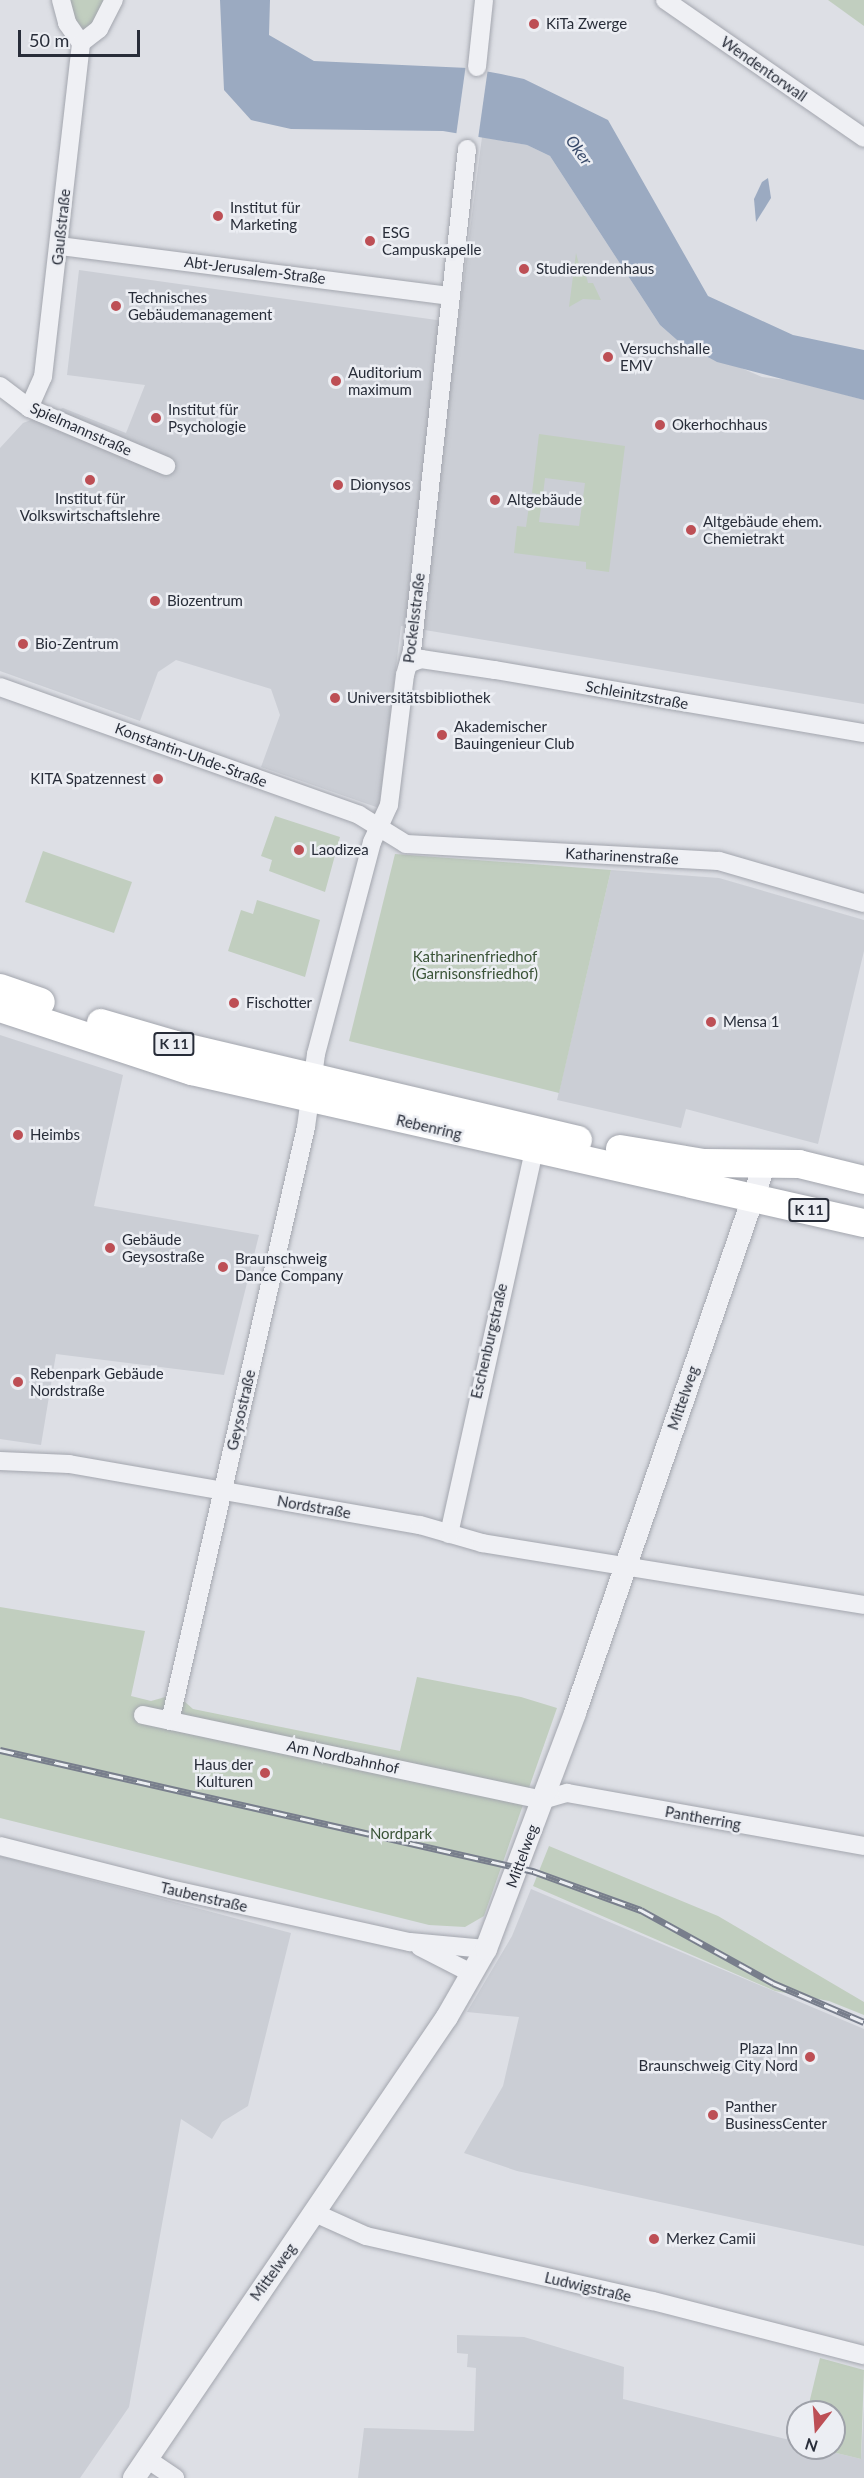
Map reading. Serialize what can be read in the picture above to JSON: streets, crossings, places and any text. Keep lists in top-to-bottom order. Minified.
{"streets":{"main road":["K 11","Rebenring"],"street":["Wendentorwall","Gaußstraße","Abt-Jerusalem-Straße","Spielmannstraße","Pockelsstraße","Schleinitzstraße","Konstantin-Uhde-Straße","Katharinenstraße","Eschenburgstraße","Mittelweg","Geysostraße","Nordstraße","Am Nordbahnhof","Pantherring","Taubenstraße","Ludwigstraße"]},"crossings":[["Gaußstraße","Abt-Jerusalem-Straße"],["Gaußstraße","Spielmannstraße"],["Abt-Jerusalem-Straße","Pockelsstraße"],["Pockelsstraße","Schleinitzstraße"],["Pockelsstraße","Konstantin-Uhde-Straße"],["Pockelsstraße","Katharinenstraße"],["Pockelsstraße","Rebenring"],["Pockelsstraße","Geysostraße"],["Konstantin-Uhde-Straße","Katharinenstraße"],["Rebenring","Eschenburgstraße"],["Rebenring","Mittelweg"],["Rebenring","Geysostraße"],["Eschenburgstraße","Nordstraße"],["Mittelweg","Nordstraße"],["Mittelweg","Am Nordbahnhof"],["Mittelweg","Pantherring"],["Mittelweg","Taubenstraße"],["Mittelweg","Ludwigstraße"],["Geysostraße","Nordstraße"],["Geysostraße","Am Nordbahnhof"],["Am Nordbahnhof","Pantherring"]],"water":["Oker"],"parks":["Katharinenfriedhof (Garnisonsfriedhof)","Nordpark"],"places":["KiTa Zwerge","Institut für Marketing","ESG Campuskapelle","Studierendenhaus","Technisches Gebäudemanagement","Versuchshalle EMV","Auditorium maximum","Institut für Psychologie","Okerhochhaus","Institut für Volkswirtschaftslehre","Dionysos","Altgebäude","Altgebäude ehem. Chemietrakt","Biozentrum","Bio-Zentrum","Universitätsbibliothek","Akademischer Bauingenieur Club","KITA Spatzennest","Laodizea","Fischotter","Mensa 1","Heimbs","Gebäude Geysostraße","Braunschweig Dance Company","Rebenpark Gebäude Nordstraße","Haus der Kulturen","Plaza Inn Braunschweig City Nord","Panther BusinessCenter","Merkez Camii"],"scale_bar":"50 m","north":"bottom"}
